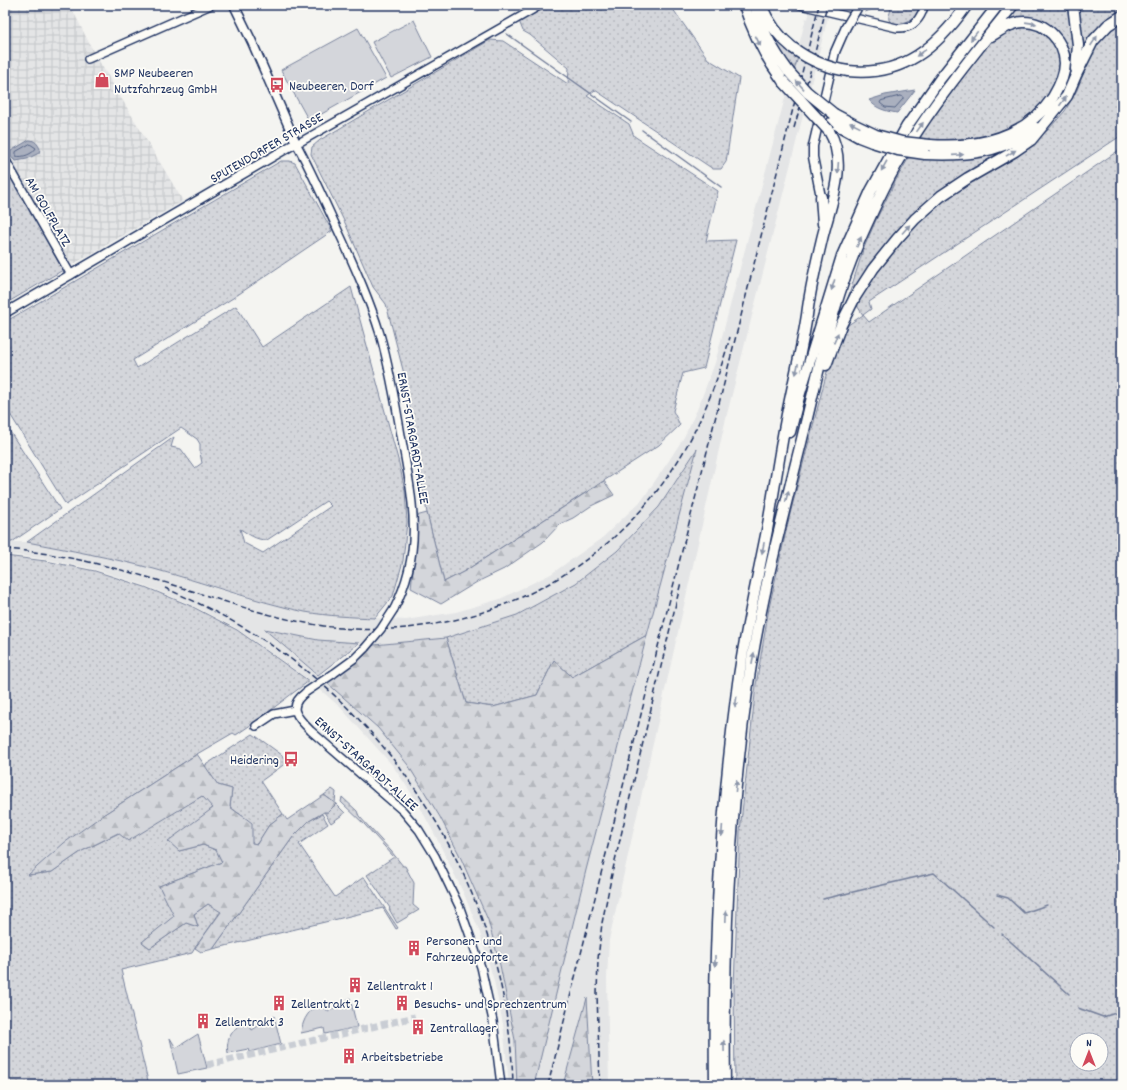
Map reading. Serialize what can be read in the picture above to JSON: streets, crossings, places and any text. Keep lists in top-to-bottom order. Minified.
{"streets":{"main road":["SPUTENDORFER STRASSE"],"street":["AM GOLFPLATZ","ERNST-STARGARDT-ALLEE"]},"crossings":[["SPUTENDORFER STRASSE","AM GOLFPLATZ"],["SPUTENDORFER STRASSE","ERNST-STARGARDT-ALLEE"]],"places":{"shop":["SMP Neubeeren Nutzfahrzeug GmbH"],"bus stop":["Neubeeren, Dorf","Heidering"],"building":["Personen- und Fahrzeugpforte","Zellentrakt 1","Zellentrakt 2","Besuchs- und Sprechzentrum","Zellentrakt 3","Zentrallager","Arbeitsbetriebe"]},"north":"top"}
